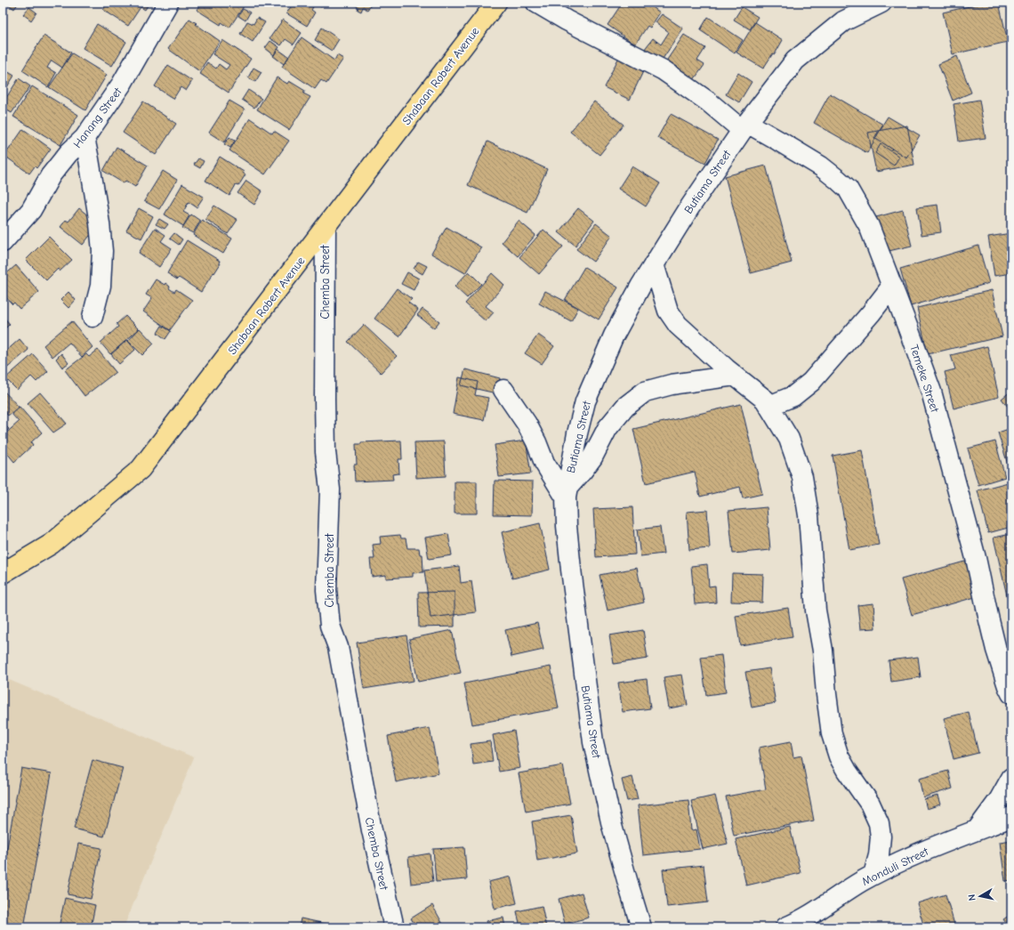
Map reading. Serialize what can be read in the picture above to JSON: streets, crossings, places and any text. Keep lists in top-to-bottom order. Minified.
{"streets":{"main road":["Shabaan Robert Avenue"],"street":["Hanang Street","Butiama Street","Chemba Street","Temeke Street","Monduli Street"]},"crossings":[["Shabaan Robert Avenue","Chemba Street"],["Butiama Street","Temeke Street"]],"north":"left"}
